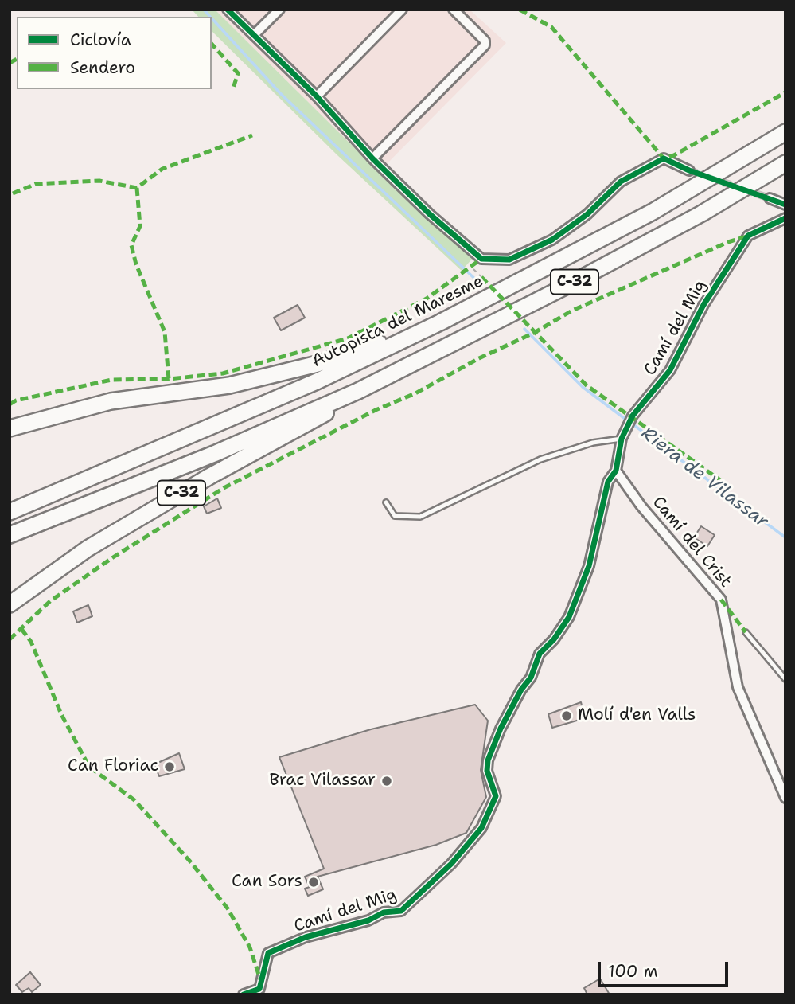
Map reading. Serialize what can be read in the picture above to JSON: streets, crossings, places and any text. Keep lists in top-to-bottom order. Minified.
{"streets":{"highway":["C-32","Autopista del Maresme"],"street":["Camí del Mig","Camí del Crist"]},"crossings":[["Camí del Mig","Camí del Crist"]],"water":["Riera de Vilassar"],"places":["Molí d'en Valls","Can Floriac","Brac Vilassar","Can Sors"],"legend":["Ciclovía","Sendero"],"scale_bar":"100 m"}
